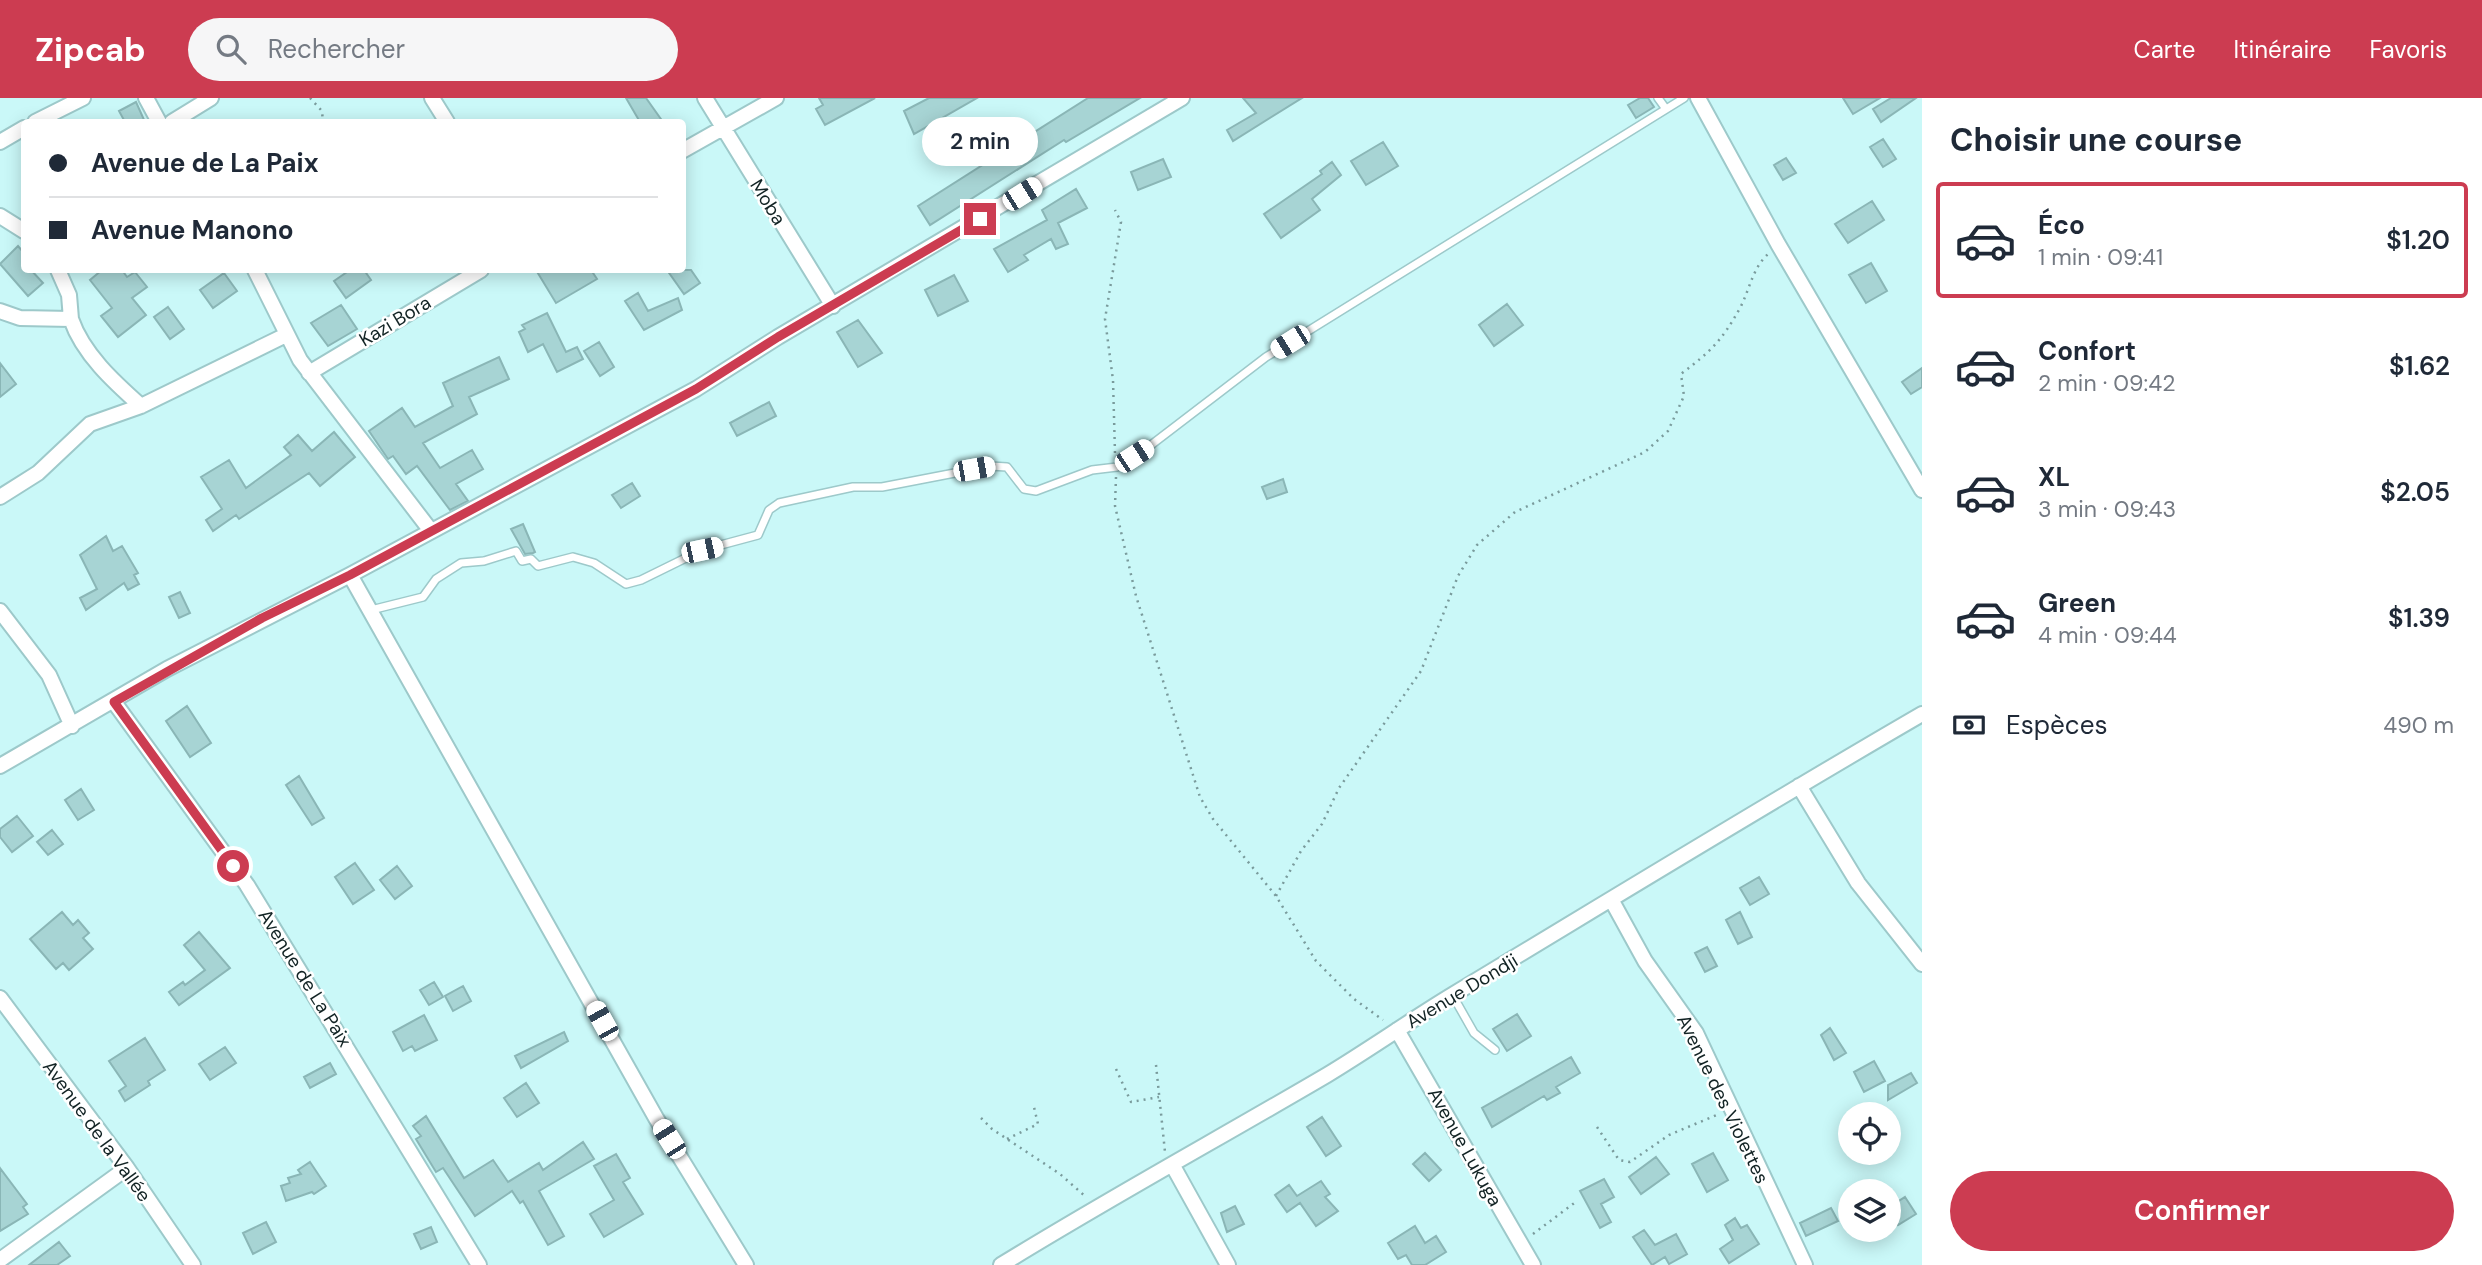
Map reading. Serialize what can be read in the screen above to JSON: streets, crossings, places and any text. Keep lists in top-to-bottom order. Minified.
{"streets":{"street":["Moba","Kazi Bora","Avenue de La Paix","Avenue Dondji","Avenue des Violettes","Avenue de la Vallée","Avenue Lukuga"]},"crossings":[["Avenue Dondji","Avenue des Violettes"],["Avenue Dondji","Avenue Lukuga"]],"page":{"header":"Zipcab","search":"Rechercher","nav":["Carte","Itinéraire","Favoris"],"heading":"Choisir une course","bubble":"2 min","banner":["Avenue de La Paix","Avenue Manono"],"list":[{"name":"Éco","note":"1 min · 09:41","value":"$1.20"},{"name":"Confort","note":"2 min · 09:42","value":"$1.62"},{"name":"XL","note":"3 min · 09:43","value":"$2.05"},{"name":"Green","note":"4 min · 09:44","value":"$1.39"}],"pay":["Espèces","490 m"],"buttons":"Confirmer"}}
